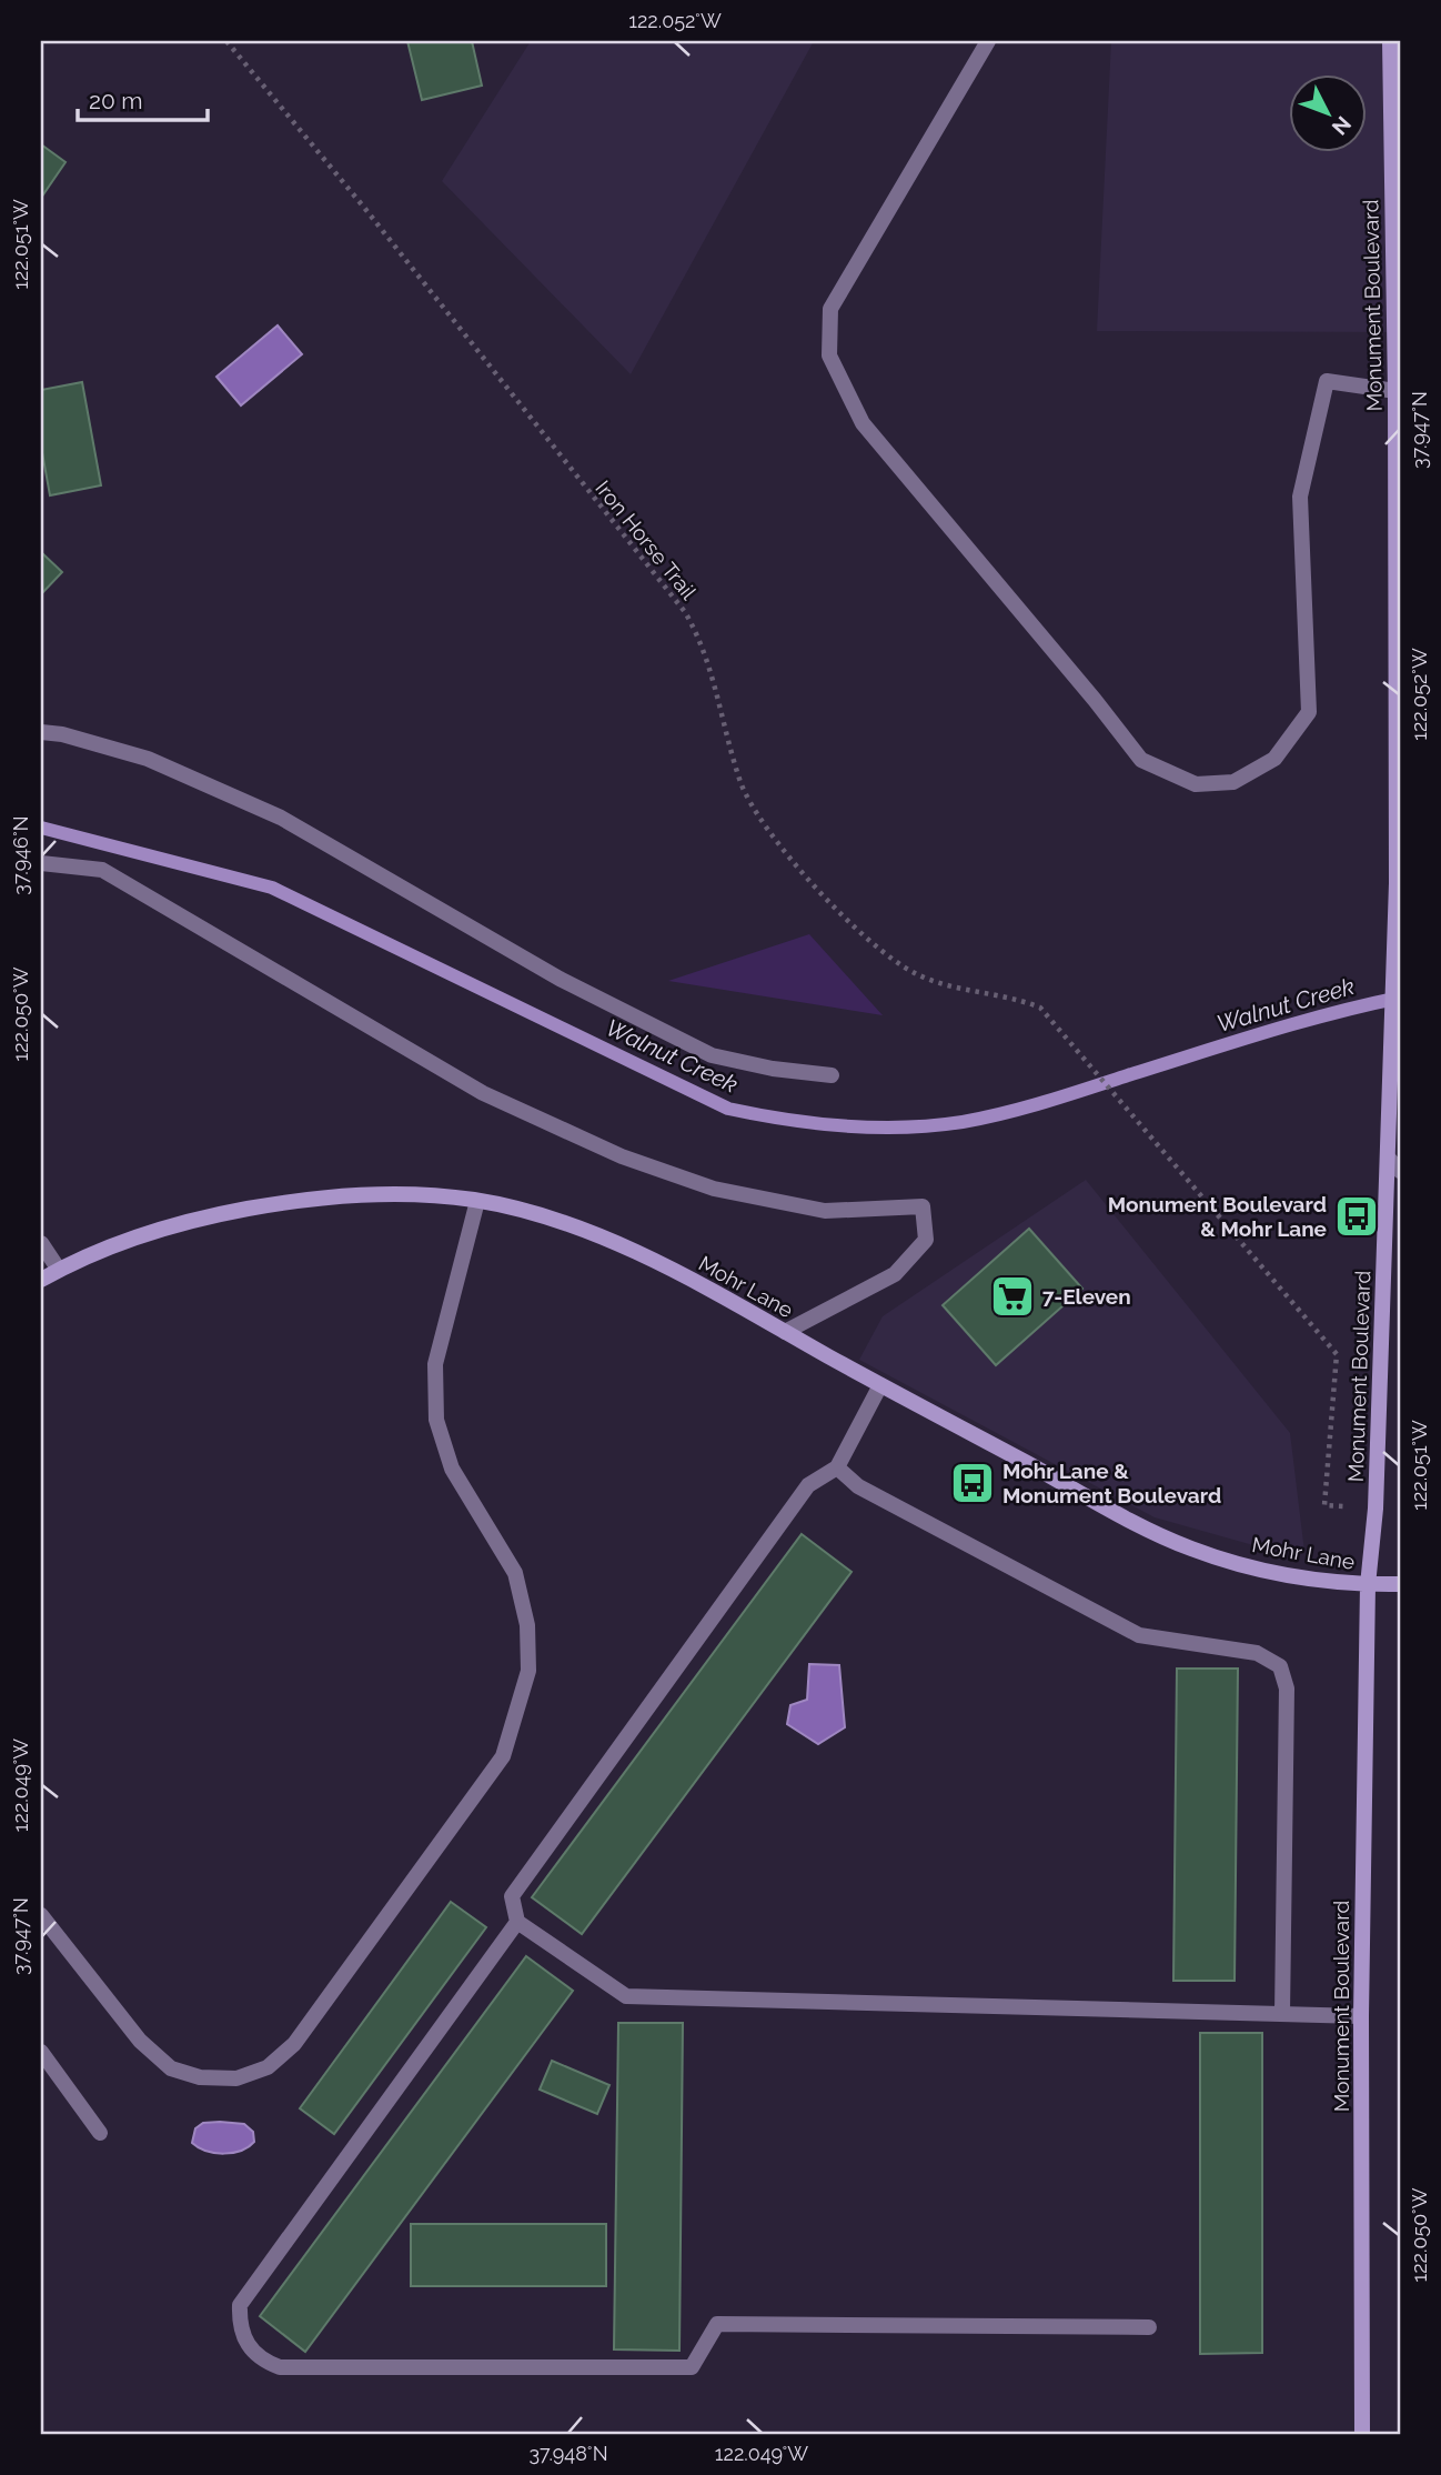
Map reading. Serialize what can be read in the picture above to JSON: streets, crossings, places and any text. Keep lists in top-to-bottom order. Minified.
{"streets":{"main road":["Monument Boulevard","Mohr Lane"],"path":["Iron Horse Trail"]},"crossings":[["Monument Boulevard","Iron Horse Trail"],["Monument Boulevard","Mohr Lane"]],"water":["Walnut Creek"],"places":{"bus stop":["Monument Boulevard & Mohr Lane","Mohr Lane & Monument Boulevard"],"supermarket":["7-Eleven"]},"scale_bar":"20 m","north":"bottom right","coordinates":["122.052°W","122.051°W","37.947°N","37.946°N","122.050°W","122.049°W","37.948°N"]}
